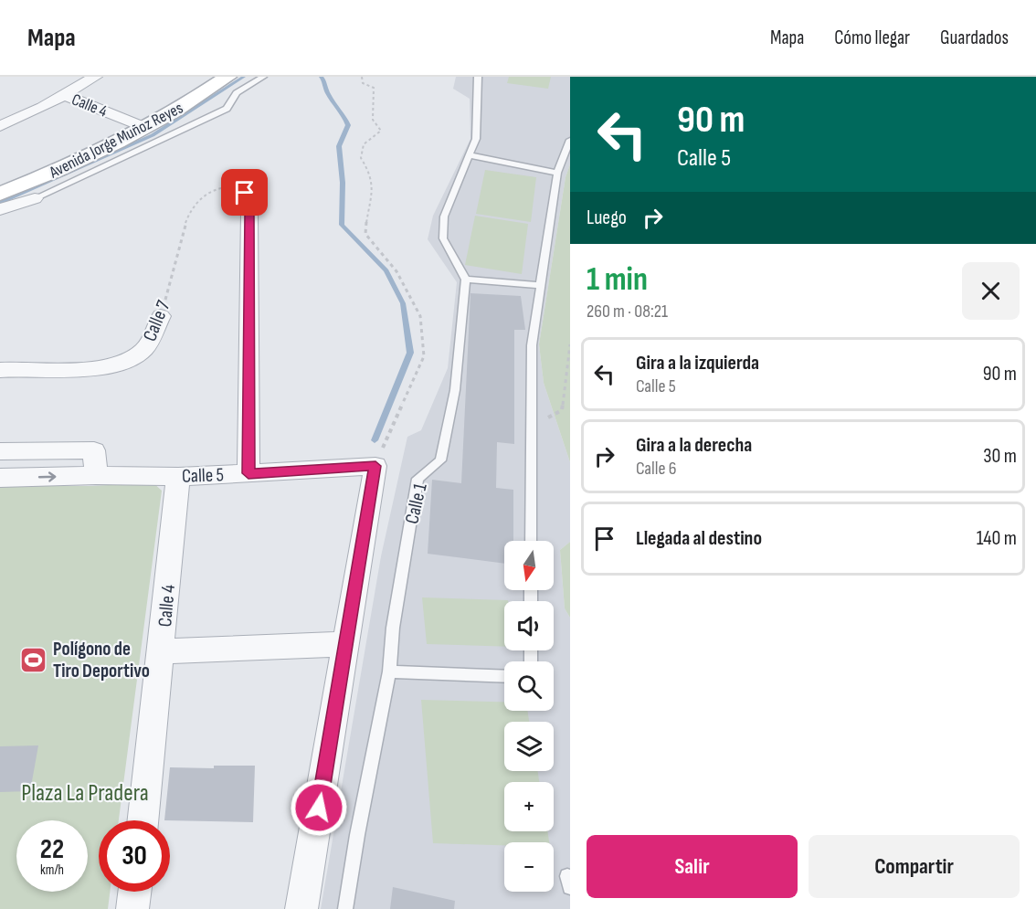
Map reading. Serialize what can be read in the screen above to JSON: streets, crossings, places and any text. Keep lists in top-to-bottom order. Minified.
{"streets":{"street":["Calle 4","Avenida Jorge Muñoz Reyes","Calle 7","Calle 5"],"lane":["Calle 1"]},"crossings":[["Calle 4","Avenida Jorge Muñoz Reyes"],["Calle 4","Calle 5"]],"parks":["Plaza La Pradera"],"places":{"sports":["Polígono de Tiro Deportivo"]},"north":"bottom","page":{"header":"Mapa","nav":["Mapa","Cómo llegar","Guardados"],"turn":["90 m","Calle 5"],"then":"Luego","heading":["1 min","260 m · 08:21"],"list":[{"name":"Gira a la izquierda","note":"Calle 5","value":"90 m"},{"name":"Gira a la derecha","note":"Calle 6","value":"30 m"},{"name":"Llegada al destino","value":"140 m"}],"map_buttons":["+","−"],"speed":"22 km/h","limit":"30","buttons":["Salir","Compartir"]}}
